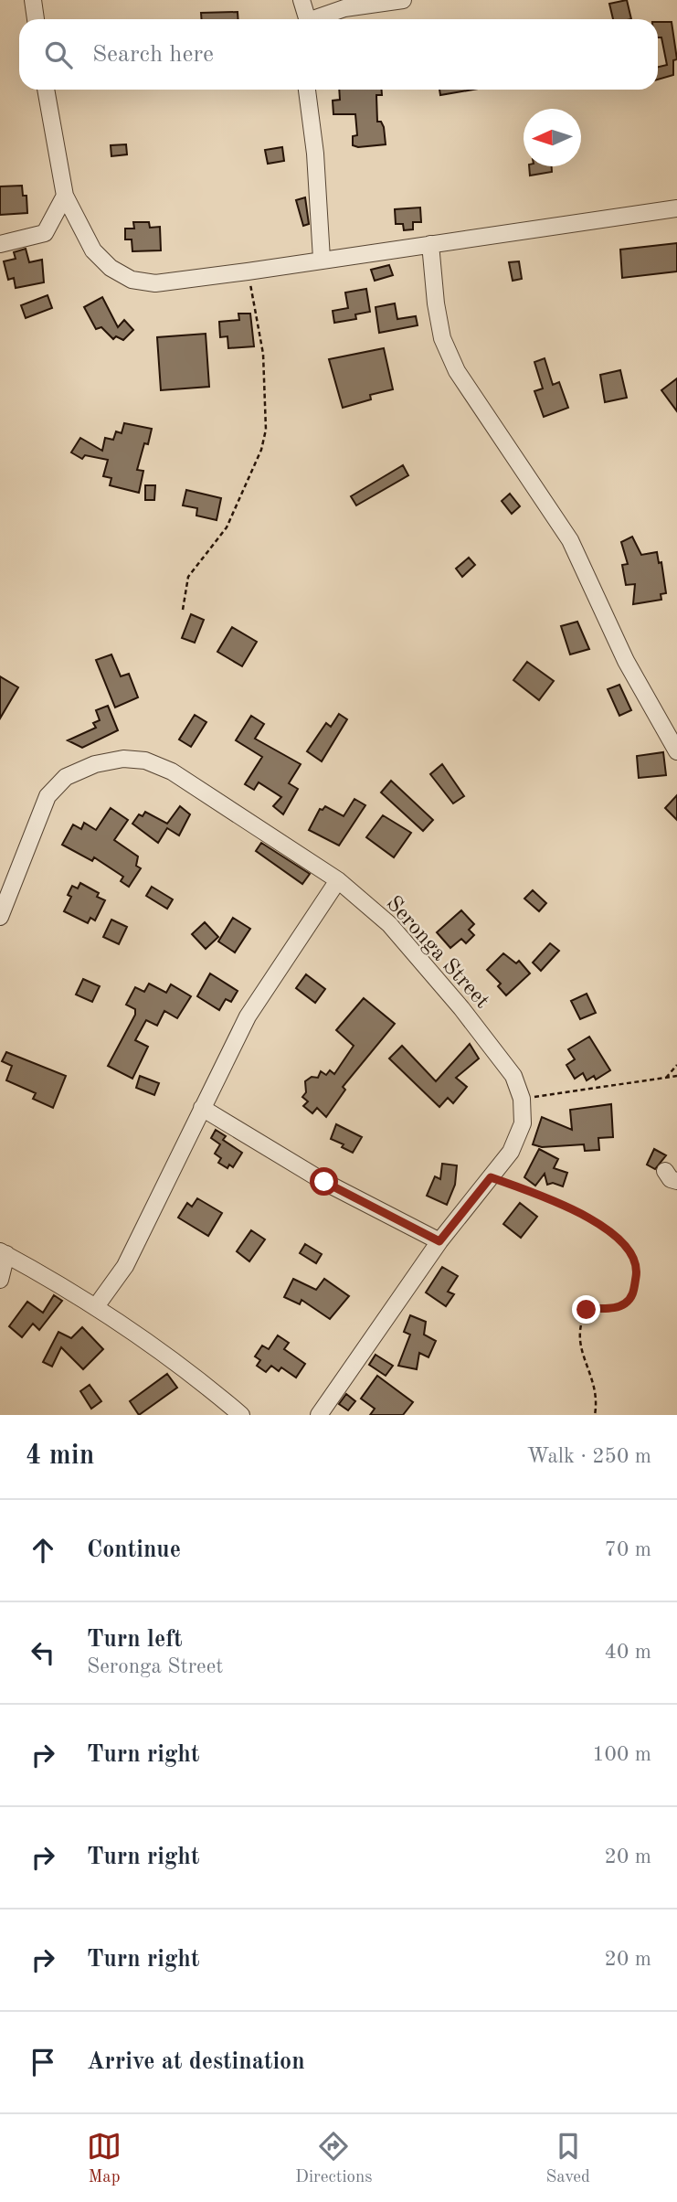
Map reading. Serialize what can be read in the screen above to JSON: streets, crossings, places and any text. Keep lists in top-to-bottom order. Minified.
{"streets":{"street":["Seronga Street"]},"north":"left","page":{"search":"Search here","heading":["4 min","Walk · 250 m"],"list":[["Continue","70 m"],["Turn left","Seronga Street","40 m"],["Turn right","100 m"],["Turn right","20 m"],["Turn right","20 m"],"Arrive at destination"],"nav":["Map","Directions","Saved"]}}
